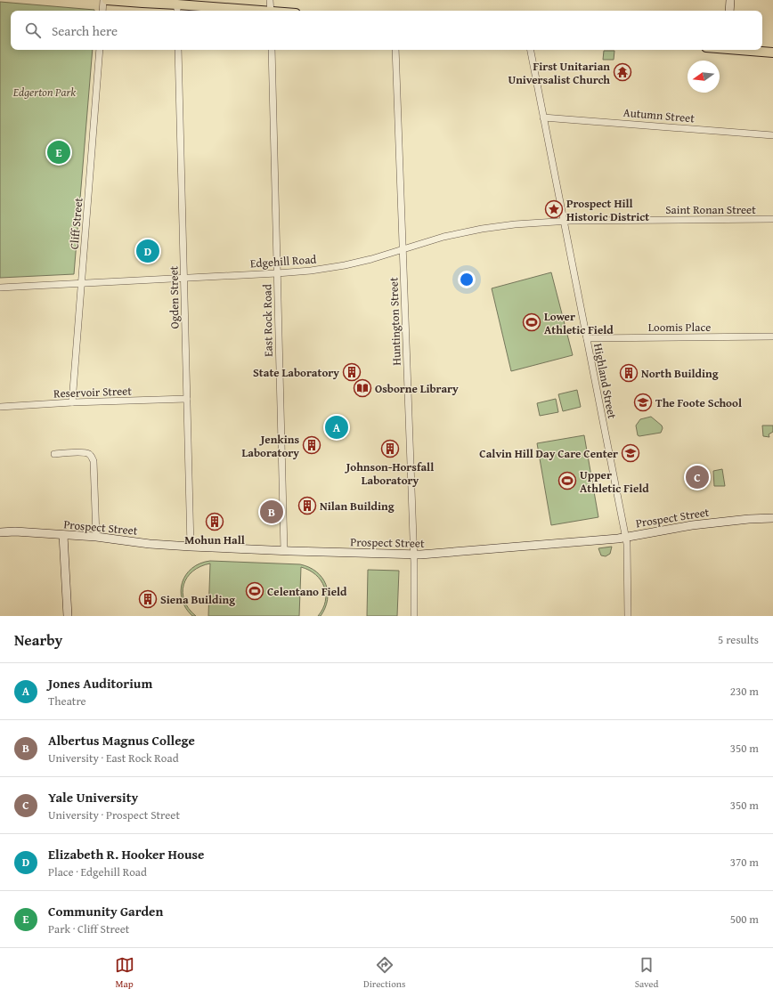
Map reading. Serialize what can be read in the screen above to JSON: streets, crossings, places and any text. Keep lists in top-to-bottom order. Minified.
{"streets":{"main road":["Prospect Street"],"street":["Autumn Street","Saint Ronan Street","Cliff Street","Edgehill Road","Ogden Street","East Rock Road","Huntington Street","Loomis Place","Highland Street","Reservoir Street"]},"crossings":[["Autumn Street","Highland Street"],["Saint Ronan Street","Edgehill Road"],["Saint Ronan Street","Highland Street"],["Cliff Street","Edgehill Road"],["Cliff Street","Reservoir Street"],["Edgehill Road","Ogden Street"],["Edgehill Road","East Rock Road"],["Edgehill Road","Huntington Street"],["Edgehill Road","Highland Street"],["Ogden Street","Reservoir Street"],["Ogden Street","Prospect Street"],["East Rock Road","Prospect Street"],["Huntington Street","Prospect Street"],["Loomis Place","Highland Street"],["Highland Street","Prospect Street"]],"parks":["Edgerton Park"],"places":{"temple":["First Unitarian Universalist Church"],"place":["Prospect Hill Historic District"],"sports":["Lower Athletic Field","Upper Athletic Field","Celentano Field"],"building":["State Laboratory","North Building","Jenkins Laboratory","Johnson-Horsfall Laboratory","Nilan Building","Mohun Hall","Siena Building"],"library":["Osborne Library"],"school or university":["The Foote School","Calvin Hill Day Care Center"]},"north":"left","page":{"search":"Search here","pins":["E","D","A","C","B"],"heading":["Nearby","5 results"],"list":[{"mark":"A","name":"Jones Auditorium","note":"Theatre","value":"230 m"},{"mark":"B","name":"Albertus Magnus College","note":"University · East Rock Road","value":"350 m"},{"mark":"C","name":"Yale University","note":"University · Prospect Street","value":"350 m"},{"mark":"D","name":"Elizabeth R. Hooker House","note":"Place · Edgehill Road","value":"370 m"},{"mark":"E","name":"Community Garden","note":"Park · Cliff Street","value":"500 m"}],"nav":["Map","Directions","Saved"]}}
